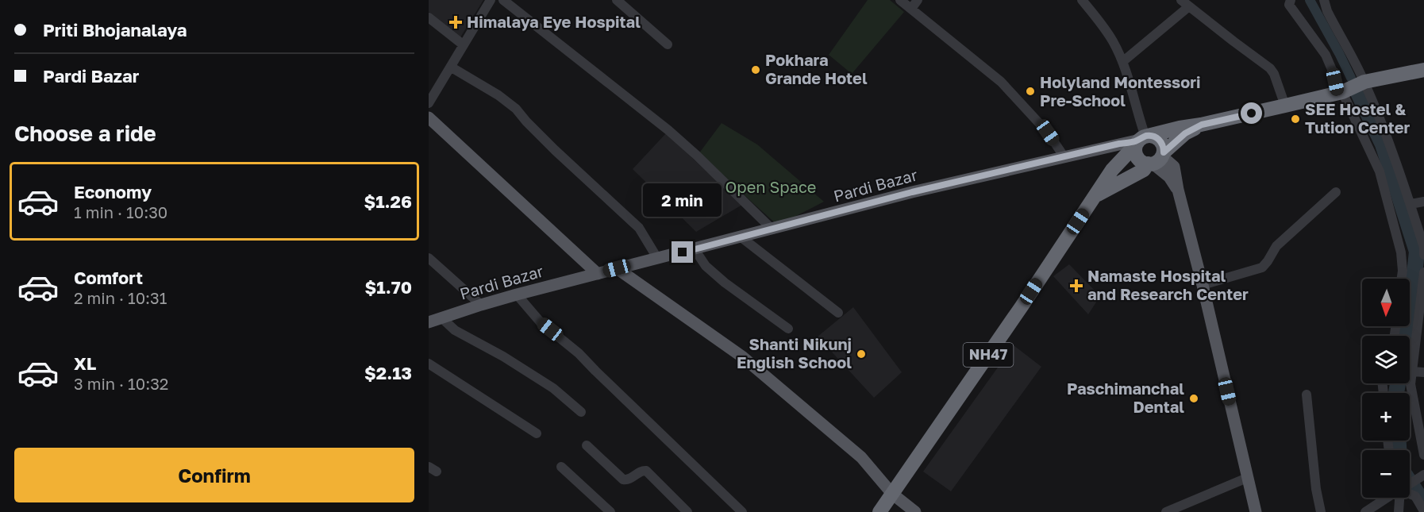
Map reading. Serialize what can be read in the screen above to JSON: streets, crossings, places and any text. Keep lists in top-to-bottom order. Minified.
{"streets":{"highway":["NH47"],"main road":["Pardi Bazar"]},"crossings":[["Pardi Bazar","NH47"]],"parks":["Open Space"],"places":{"health":["Himalaya Eye Hospital","Namaste Hospital and Research Center"],"other":["Pokhara Grande Hotel","Holyland Montessori Pre-School","SEE Hostel & Tution Center","Shanti Nikunj English School","Paschimanchal Dental"]},"north":"bottom","page":{"banner":["Priti Bhojanalaya","Pardi Bazar"],"heading":"Choose a ride","list":[{"name":"Economy","note":"1 min · 10:30","value":"$1.26"},{"name":"Comfort","note":"2 min · 10:31","value":"$1.70"},{"name":"XL","note":"3 min · 10:32","value":"$2.13"}],"bubble":"2 min","map_buttons":["+","−"],"buttons":"Confirm"}}
